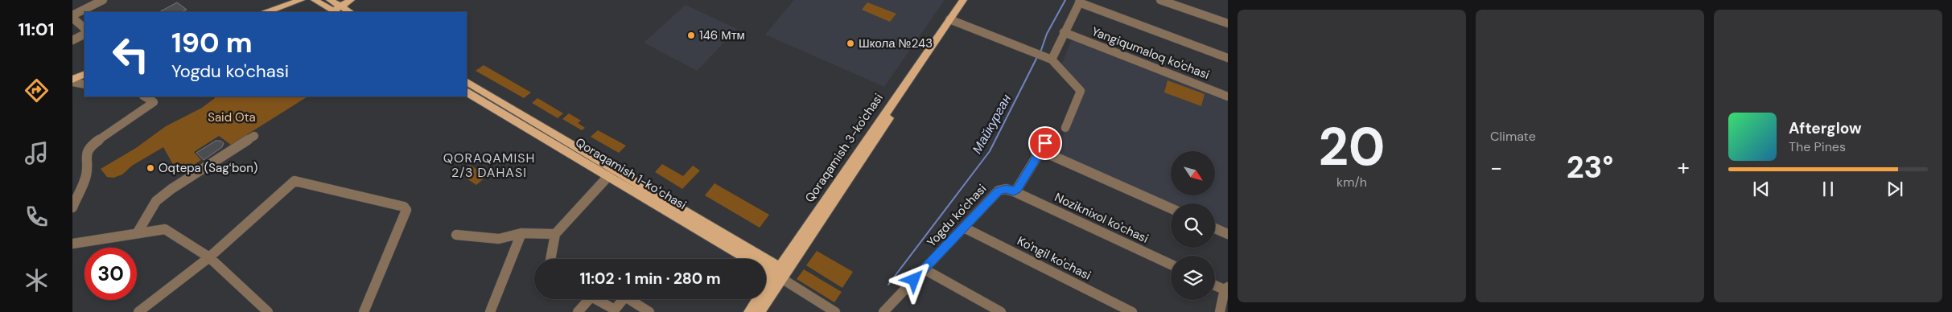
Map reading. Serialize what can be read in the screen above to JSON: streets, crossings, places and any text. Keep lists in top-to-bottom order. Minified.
{"streets":{"main road":["Qoraqamish 3-ko'chasi","Qoraqamish 1-koʻchasi"],"street":["Yangiqumaloq ko'chasi","Yogdu ko'chasi","Noziknixol ko'chasi","Ko'ngil ko'chasi"]},"crossings":[["Qoraqamish 3-ko'chasi","Qoraqamish 1-koʻchasi"],["Yogdu ko'chasi","Noziknixol ko'chasi"],["Yogdu ko'chasi","Ko'ngil ko'chasi"]],"districts":["QORAQAMISH 2/3 DAHASI"],"water":["Майкурган"],"parks":["Said Ota"],"places":["146 Мтм","Школа №243","Oqtepa (Sagʻbon)"],"north":"bottom right","page":{"tabs":"11:01","tile":[["20","km/h"],"Climate"],"turn":["190 m","Yogdu ko'chasi"],"song":["Afterglow","The Pines"],"heat":["−","23°","+"],"limit":"30","trip":"11:02 · 1 min · 280 m"}}
